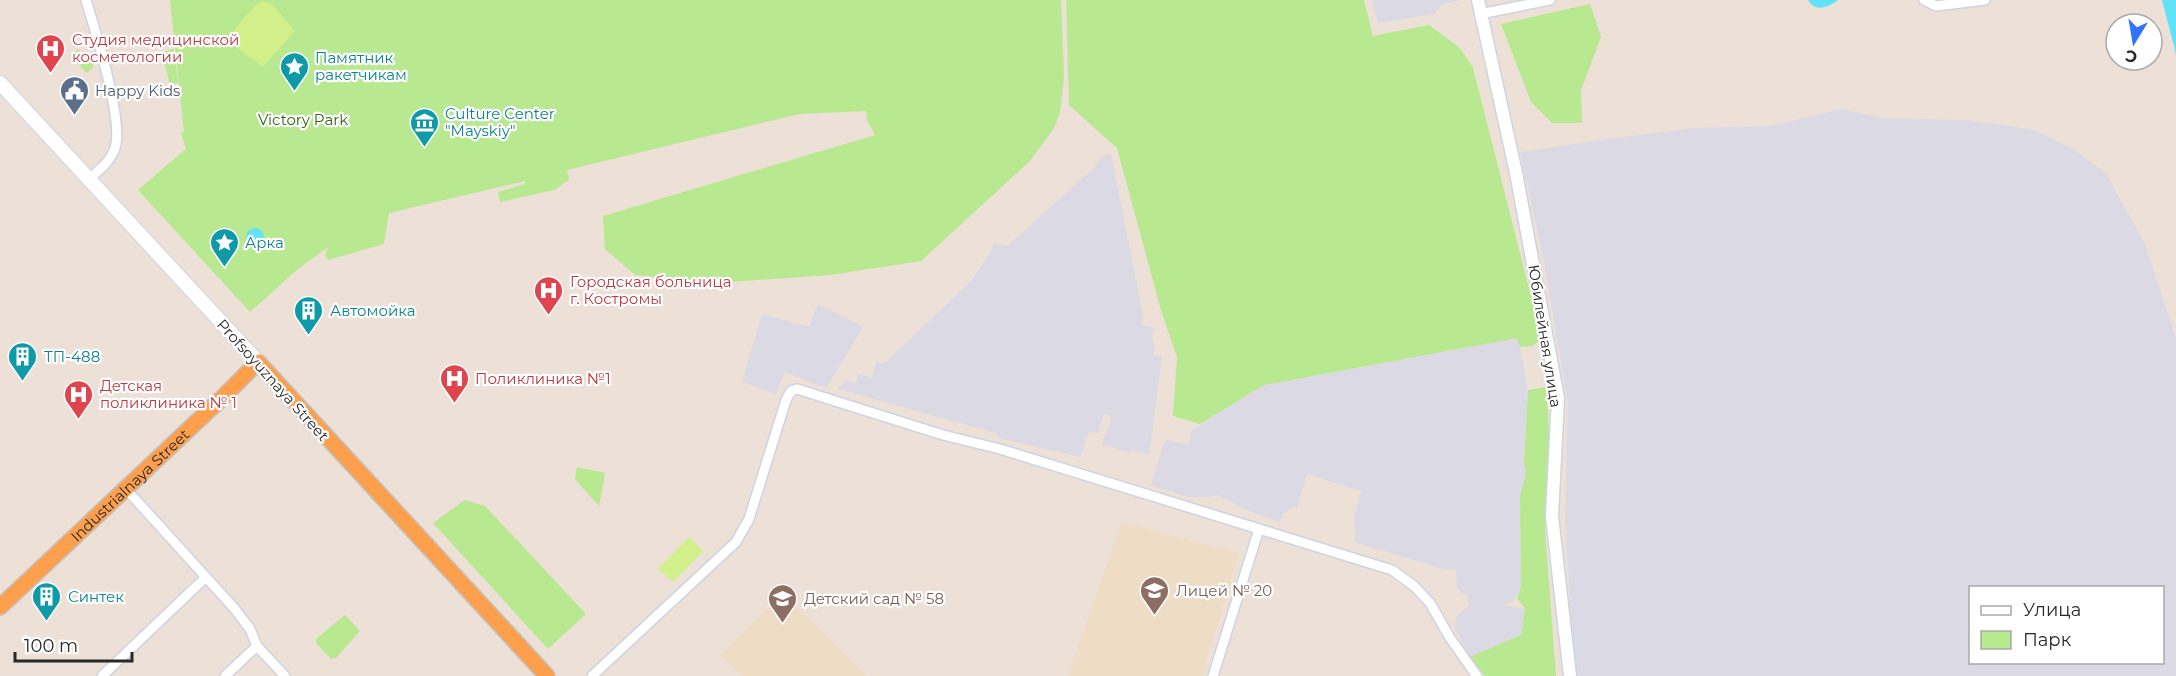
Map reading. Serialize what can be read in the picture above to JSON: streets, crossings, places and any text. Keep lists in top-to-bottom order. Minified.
{"streets":{"highway":["Profsoyuznaya Street","Industrialnaya Street"],"street":["Юбилейная улица"]},"crossings":[["Profsoyuznaya Street","Industrialnaya Street"]],"parks":["Victory Park"],"places":{"hospital":["Студия медицинской косметологии","Городская больница г. Костромы","Поликлиника №1","Детская поликлиника № 1"],"place":["Памятник ракетчикам","Арка"],"public building":["Happy Kids"],"museum":["Culture Center \"Mayskiy\""],"building":["Автомойка","ТП-488","Синтек"],"school or university":["Лицей № 20","Детский сад № 58"]},"legend":["Улица","Парк"],"scale_bar":"100 m","north":"bottom"}
